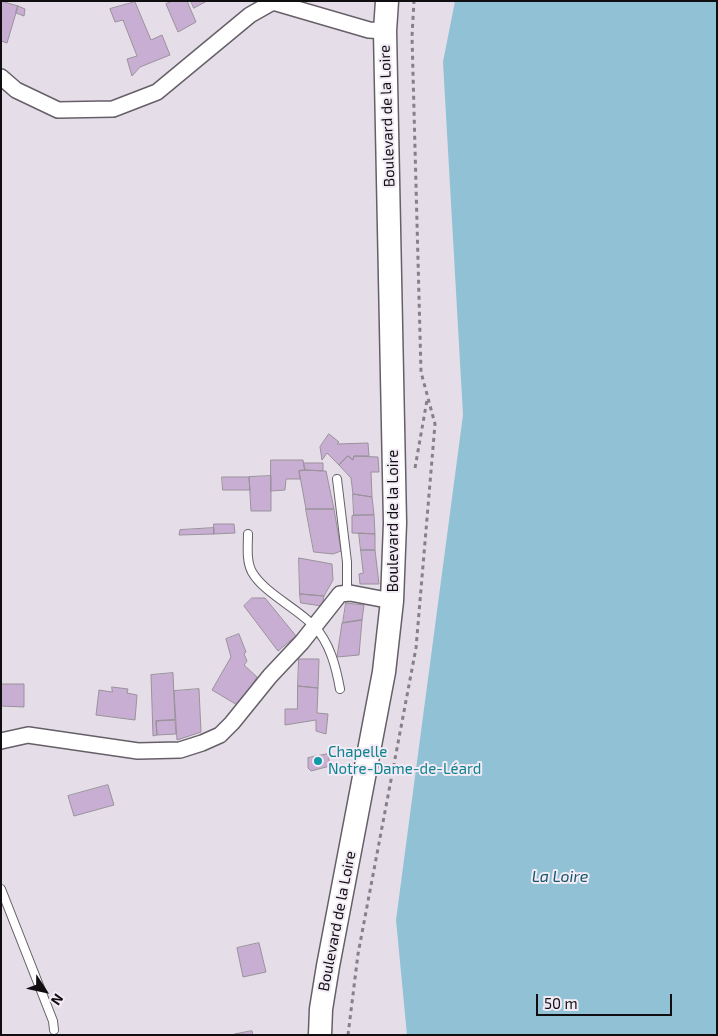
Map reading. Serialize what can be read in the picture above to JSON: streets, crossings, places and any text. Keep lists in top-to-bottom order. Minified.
{"streets":{"main road":["Boulevard de la Loire"]},"water":["La Loire"],"places":["Chapelle Notre-Dame-de-Léard"],"scale_bar":"50 m","north":"bottom right"}
